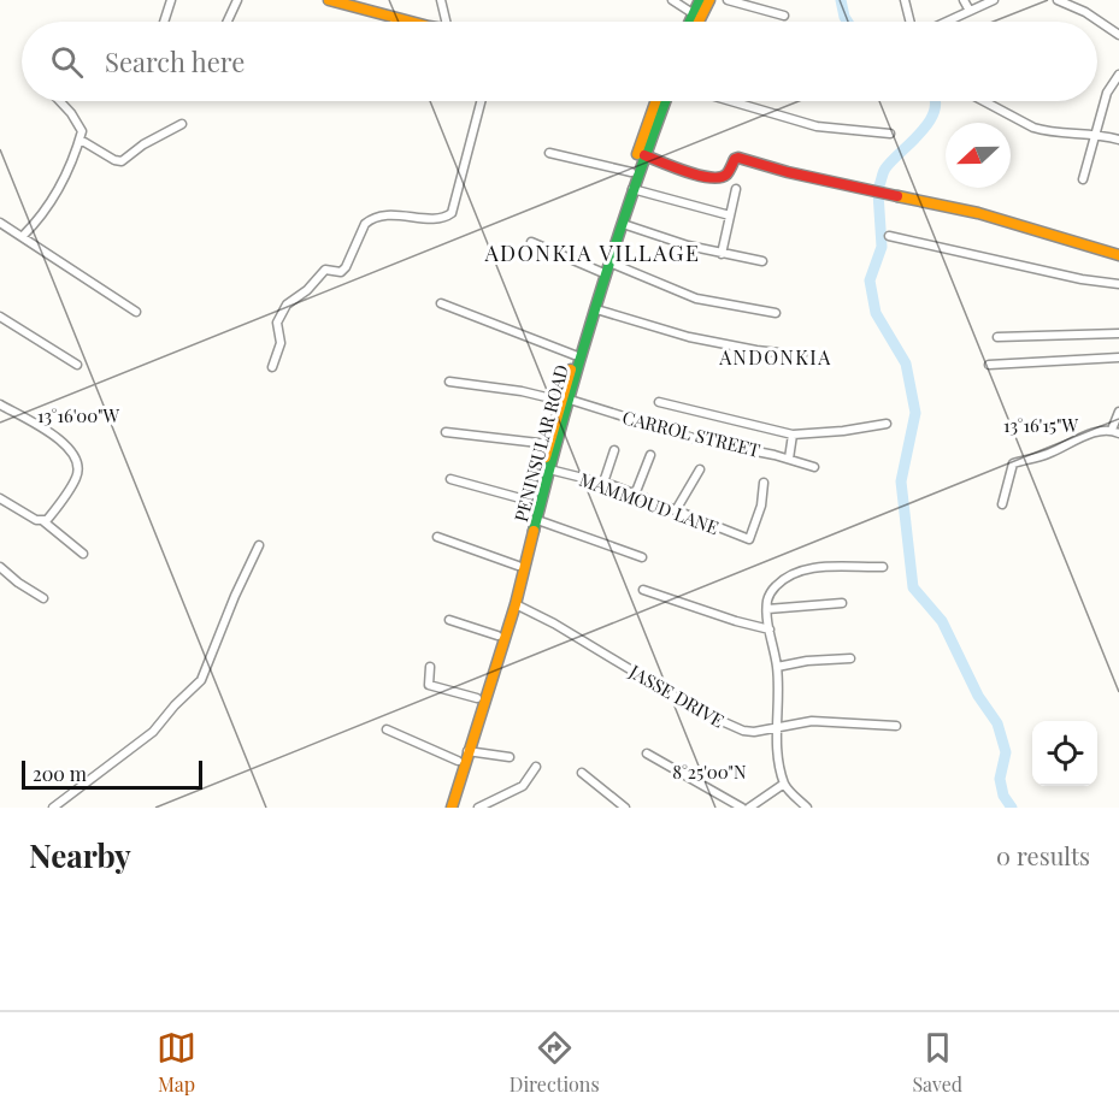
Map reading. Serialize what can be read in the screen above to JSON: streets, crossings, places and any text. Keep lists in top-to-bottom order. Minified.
{"streets":{"main road":["PENINSULAR ROAD"],"street":["CARROL STREET","MAMMOUD LANE","JASSE DRIVE"]},"crossings":[["CARROL STREET","PENINSULAR ROAD"],["PENINSULAR ROAD","MAMMOUD LANE"],["PENINSULAR ROAD","JASSE DRIVE"]],"districts":["ADONKIA VILLAGE","ANDONKIA"],"scale_bar":"200 m","north":"left","page":{"search":"Search here","scale":"200 m","heading":["Nearby","0 results"],"nav":["Map","Directions","Saved"]},"coordinates":["13°16'00\"W","13°16'15\"W","8°25'00\"N"]}
